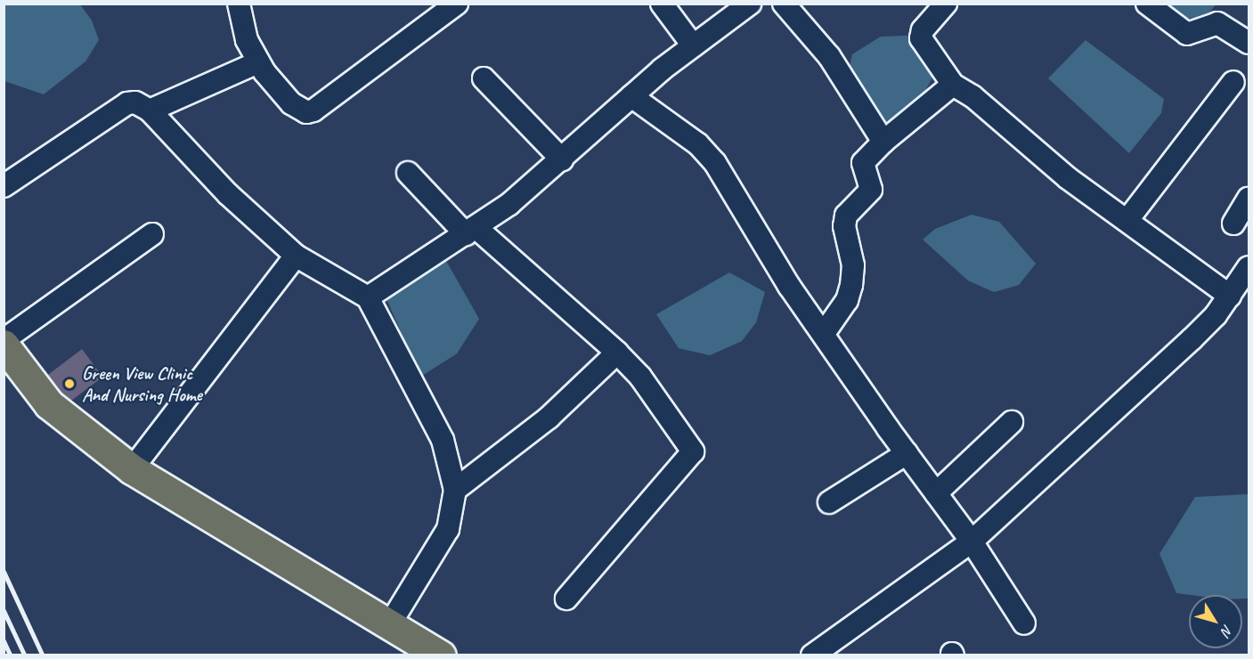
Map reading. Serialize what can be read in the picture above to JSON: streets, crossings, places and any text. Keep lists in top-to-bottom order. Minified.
{"places":["Green View Clinic And Nursing Home"],"north":"bottom right"}
